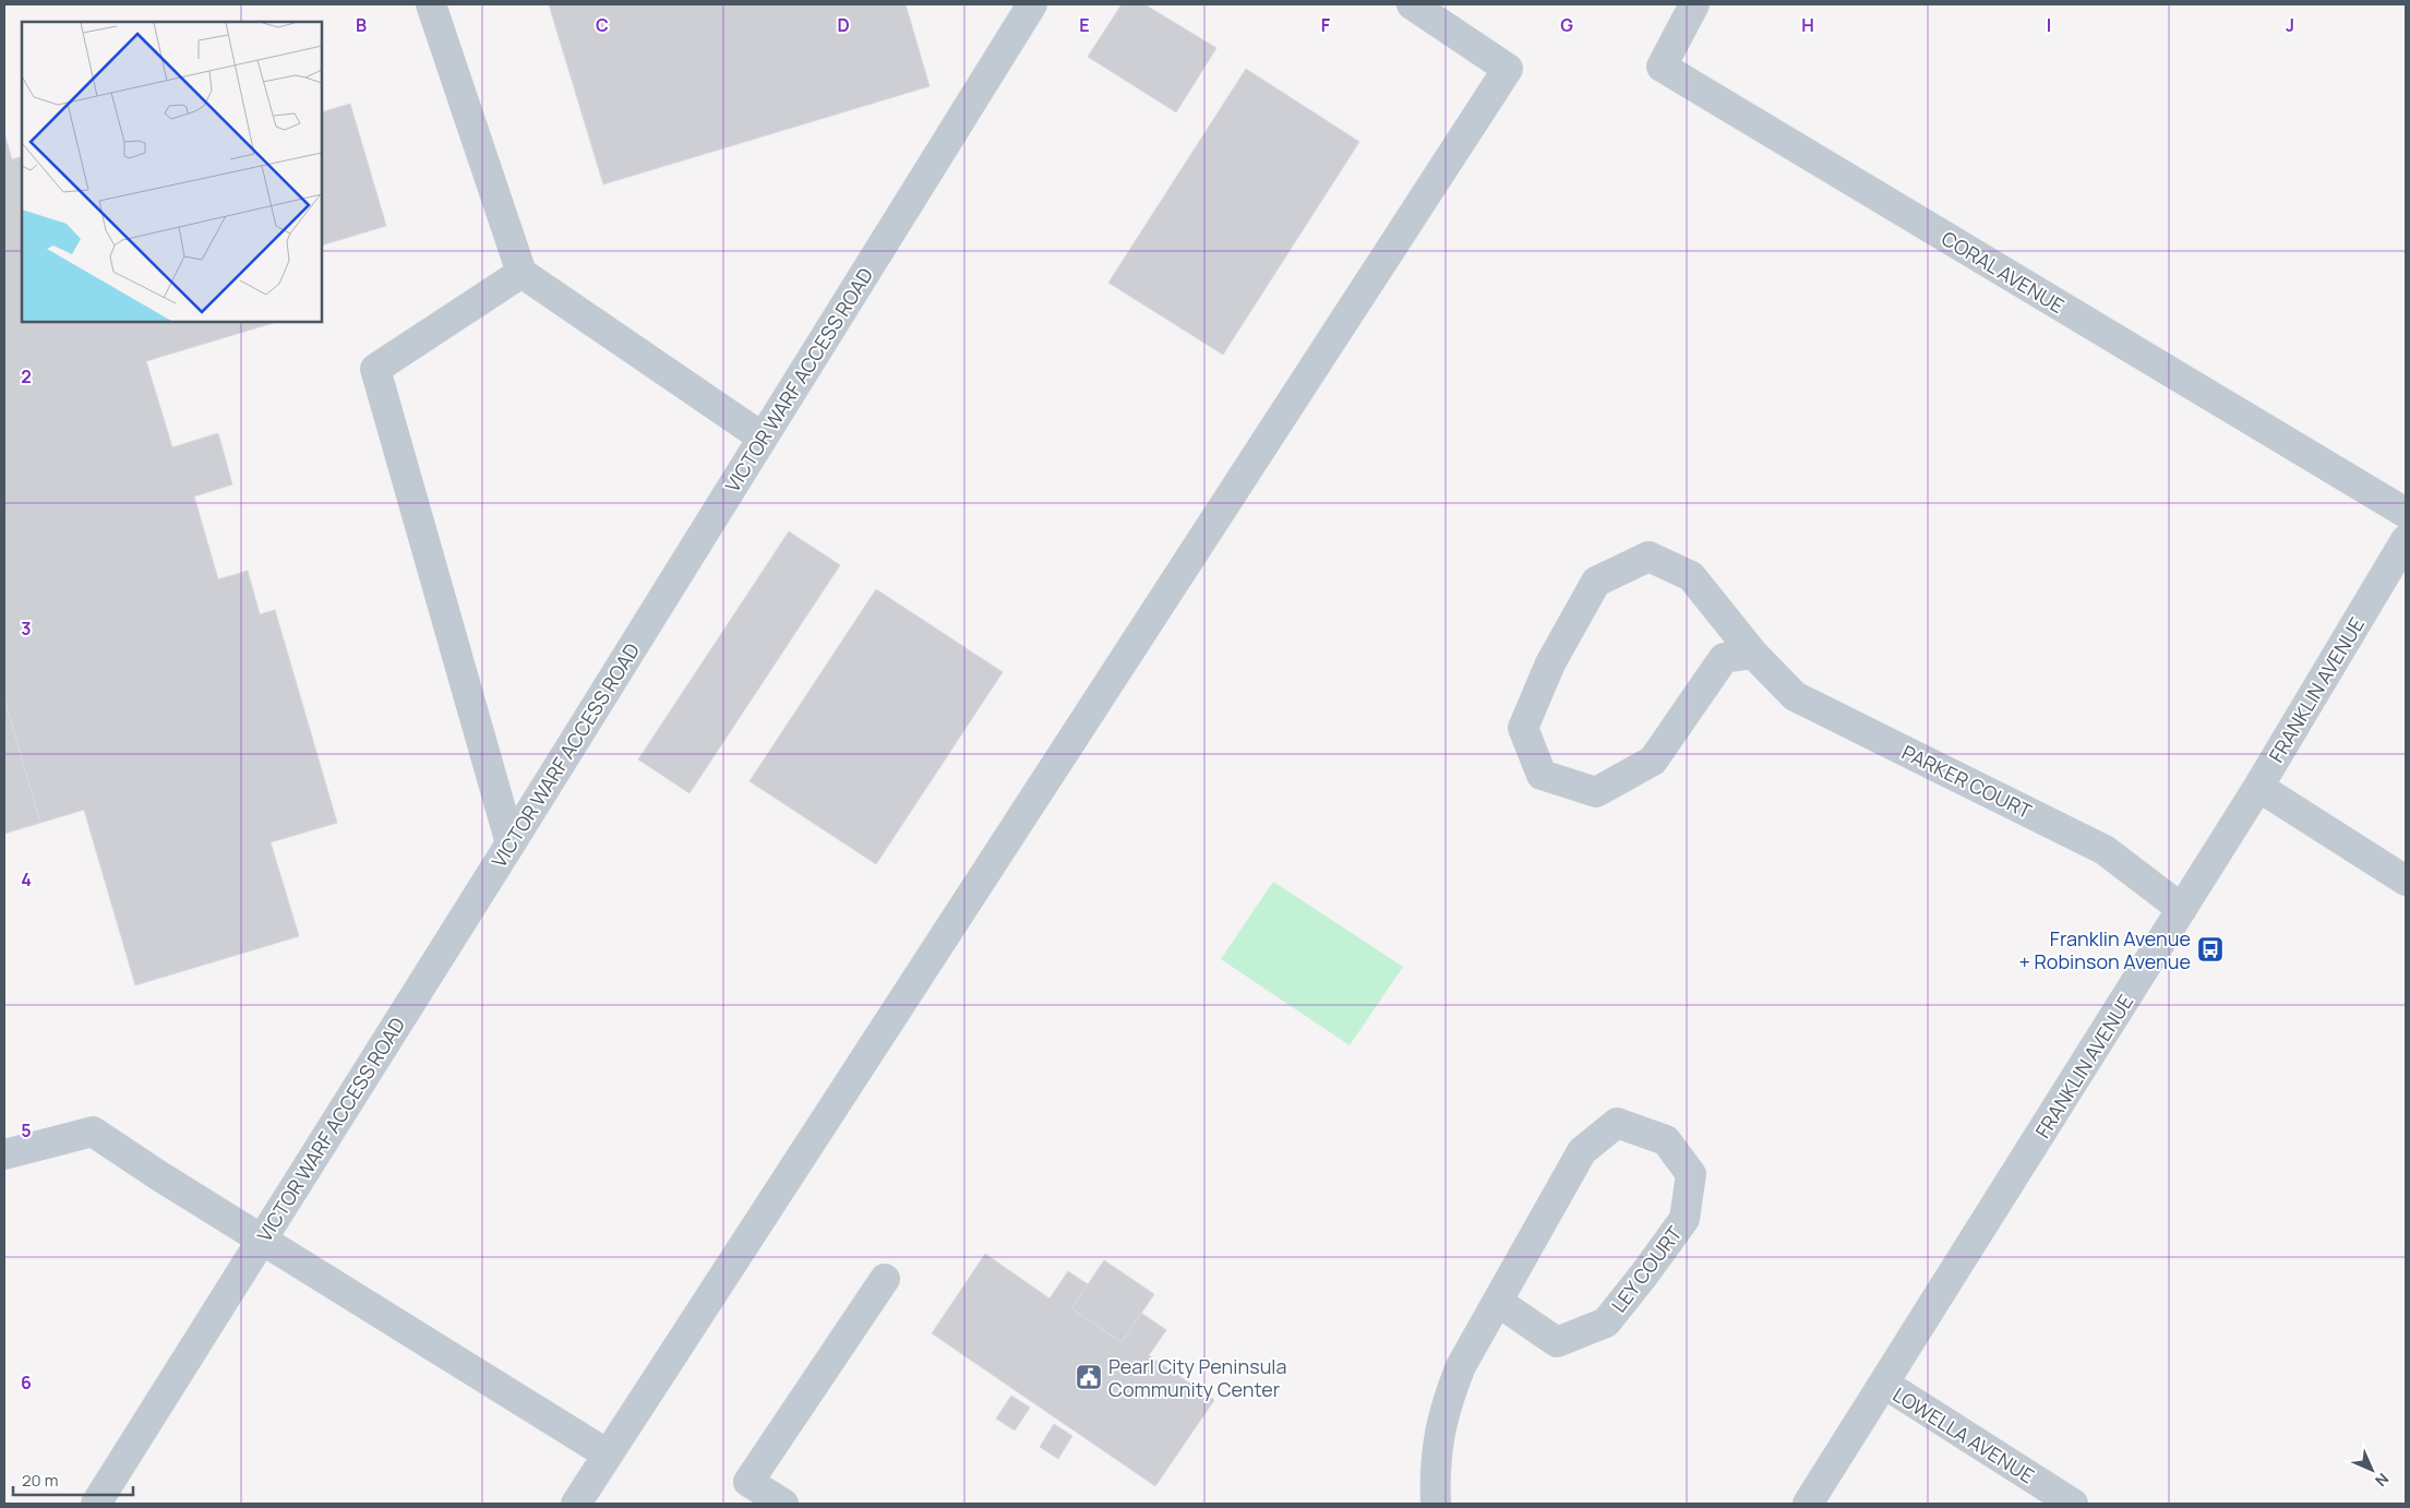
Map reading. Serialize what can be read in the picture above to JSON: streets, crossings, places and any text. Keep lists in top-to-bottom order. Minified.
{"streets":{"street":["CORAL AVENUE","VICTOR WARF ACCESS ROAD","FRANKLIN AVENUE","PARKER COURT","LEY COURT","LOWELLA AVENUE"]},"crossings":[["FRANKLIN AVENUE","PARKER COURT"],["FRANKLIN AVENUE","LOWELLA AVENUE"]],"places":{"bus stop":["Franklin Avenue + Robinson Avenue"],"public building":["Pearl City Peninsula Community Center"]},"scale_bar":"20 m","north":"bottom right","grid":{"columns":["B","C","D","E","F","G","H","I","J"],"rows":["2","3","4","5","6"]}}
